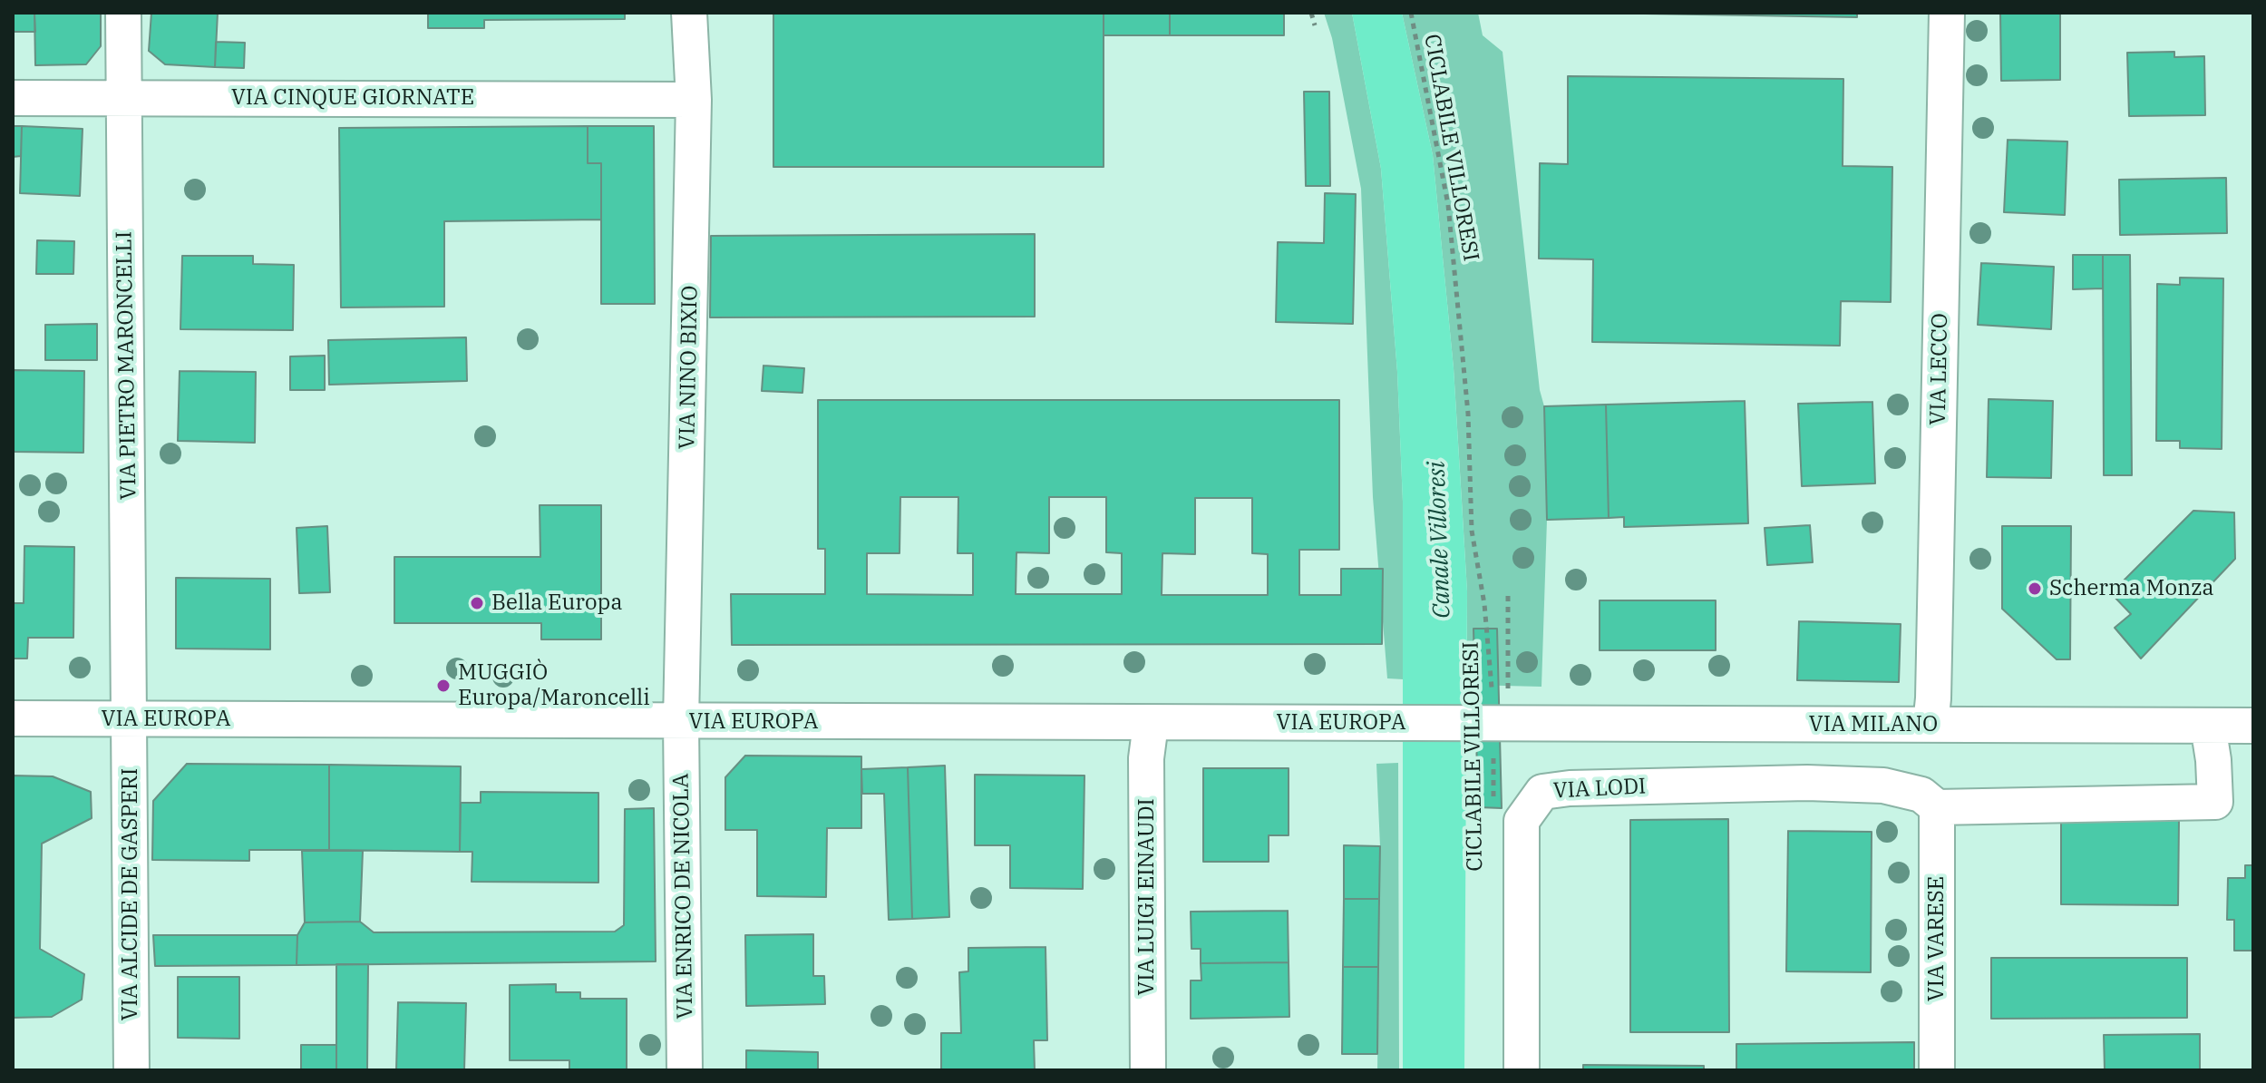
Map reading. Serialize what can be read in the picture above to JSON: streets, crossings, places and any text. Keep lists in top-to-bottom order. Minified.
{"streets":{"street":["VIA CINQUE GIORNATE","VIA PIETRO MARONCELLI","VIA NINO BIXIO","VIA LECCO","VIA EUROPA","VIA MILANO","VIA LODI","VIA ALCIDE DE GASPERI","VIA ENRICO DE NICOLA","VIA LUIGI EINAUDI","VIA VARESE"],"path":["CICLABILE VILLORESI"]},"crossings":[["VIA CINQUE GIORNATE","VIA PIETRO MARONCELLI"],["VIA CINQUE GIORNATE","VIA NINO BIXIO"],["CICLABILE VILLORESI","VIA EUROPA"],["CICLABILE VILLORESI","VIA MILANO"],["VIA PIETRO MARONCELLI","VIA EUROPA"],["VIA PIETRO MARONCELLI","VIA ALCIDE DE GASPERI"],["VIA NINO BIXIO","VIA EUROPA"],["VIA NINO BIXIO","VIA ENRICO DE NICOLA"],["VIA LECCO","VIA MILANO"],["VIA EUROPA","VIA MILANO"],["VIA EUROPA","VIA ALCIDE DE GASPERI"],["VIA EUROPA","VIA ENRICO DE NICOLA"],["VIA EUROPA","VIA LUIGI EINAUDI"],["VIA LODI","VIA VARESE"]],"water":["Canale Villoresi"],"places":["Scherma Monza","Bella Europa","MUGGIÒ Europa/Maroncelli"]}
